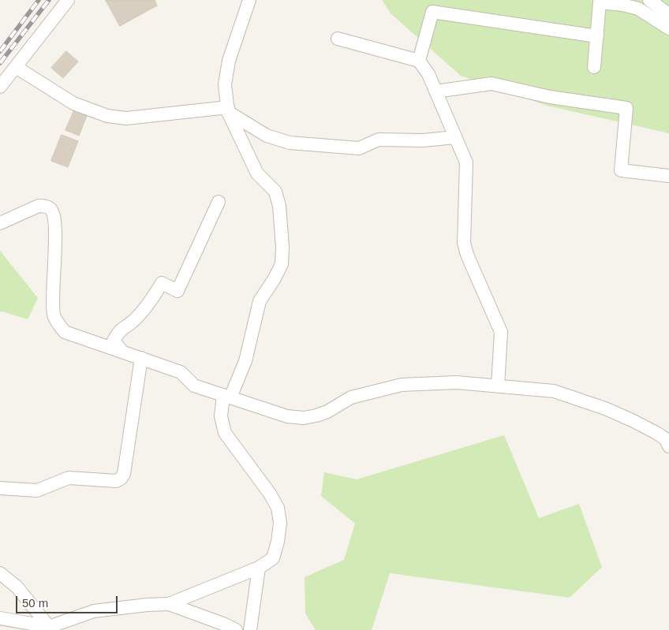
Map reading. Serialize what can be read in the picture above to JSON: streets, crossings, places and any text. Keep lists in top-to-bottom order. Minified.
{"scale_bar":"50 m"}
